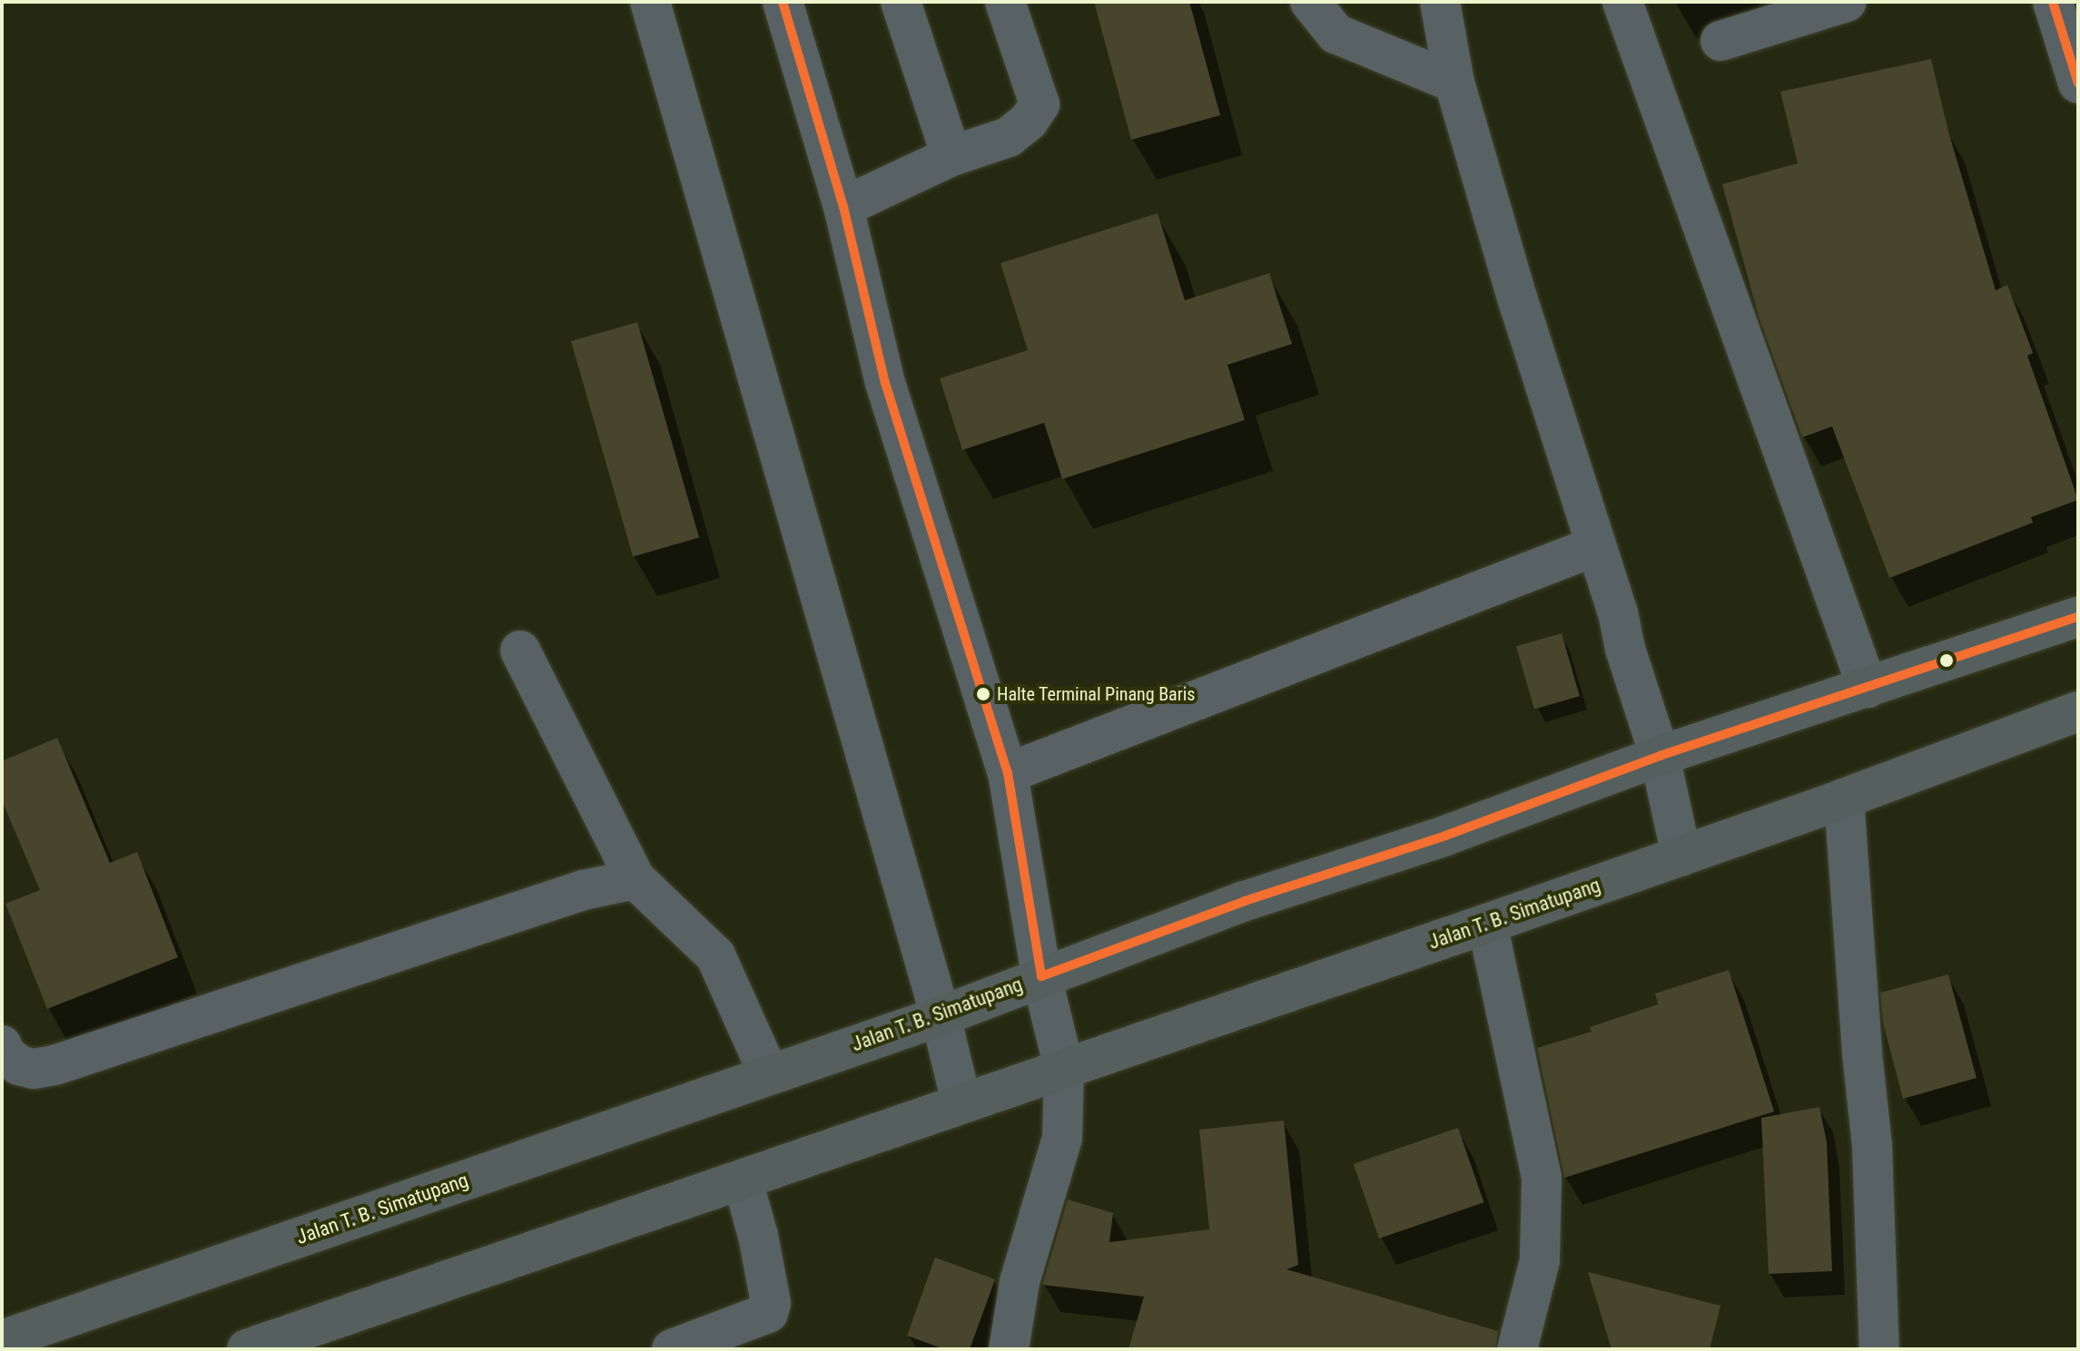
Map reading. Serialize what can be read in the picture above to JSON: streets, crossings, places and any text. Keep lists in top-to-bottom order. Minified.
{"streets":{"main road":["Jalan T. B. Simatupang"]},"places":["Halte Terminal Pinang Baris"]}
